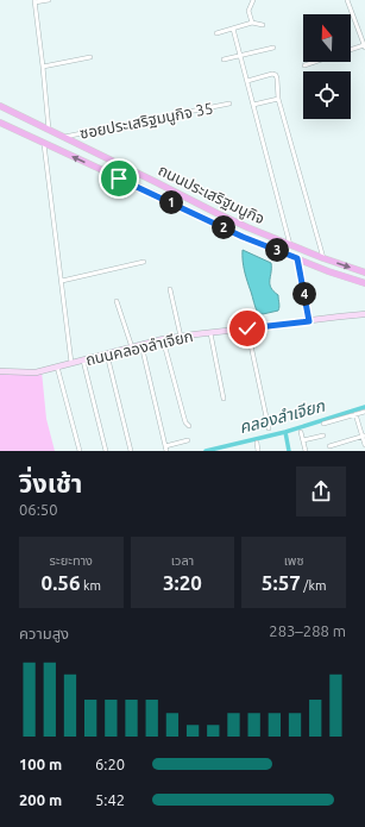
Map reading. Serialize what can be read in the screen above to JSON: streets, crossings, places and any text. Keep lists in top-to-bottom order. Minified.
{"streets":{"main road":["ถนนประเสริฐมนูกิจ"],"street":["ซอยประเสริฐมนูกิจ 35","ถนนคลองลำเจียก"]},"crossings":[["ซอยประเสริฐมนูกิจ 35","ถนนประเสริฐมนูกิจ"]],"water":["คลองลำเจียก"],"north":"top","page":{"pins":["1","2","3","4"],"heading":["วิ่งเช้า","06:50"],"stats":[["ระยะทาง","0.56 km"],["เวลา","3:20"],["เพซ","5:57 /km"]],"chart":["ความสูง","283–288 m"],"list":[{"name":"100 m","note":"6:20"},{"name":"200 m","note":"5:42"}]}}
